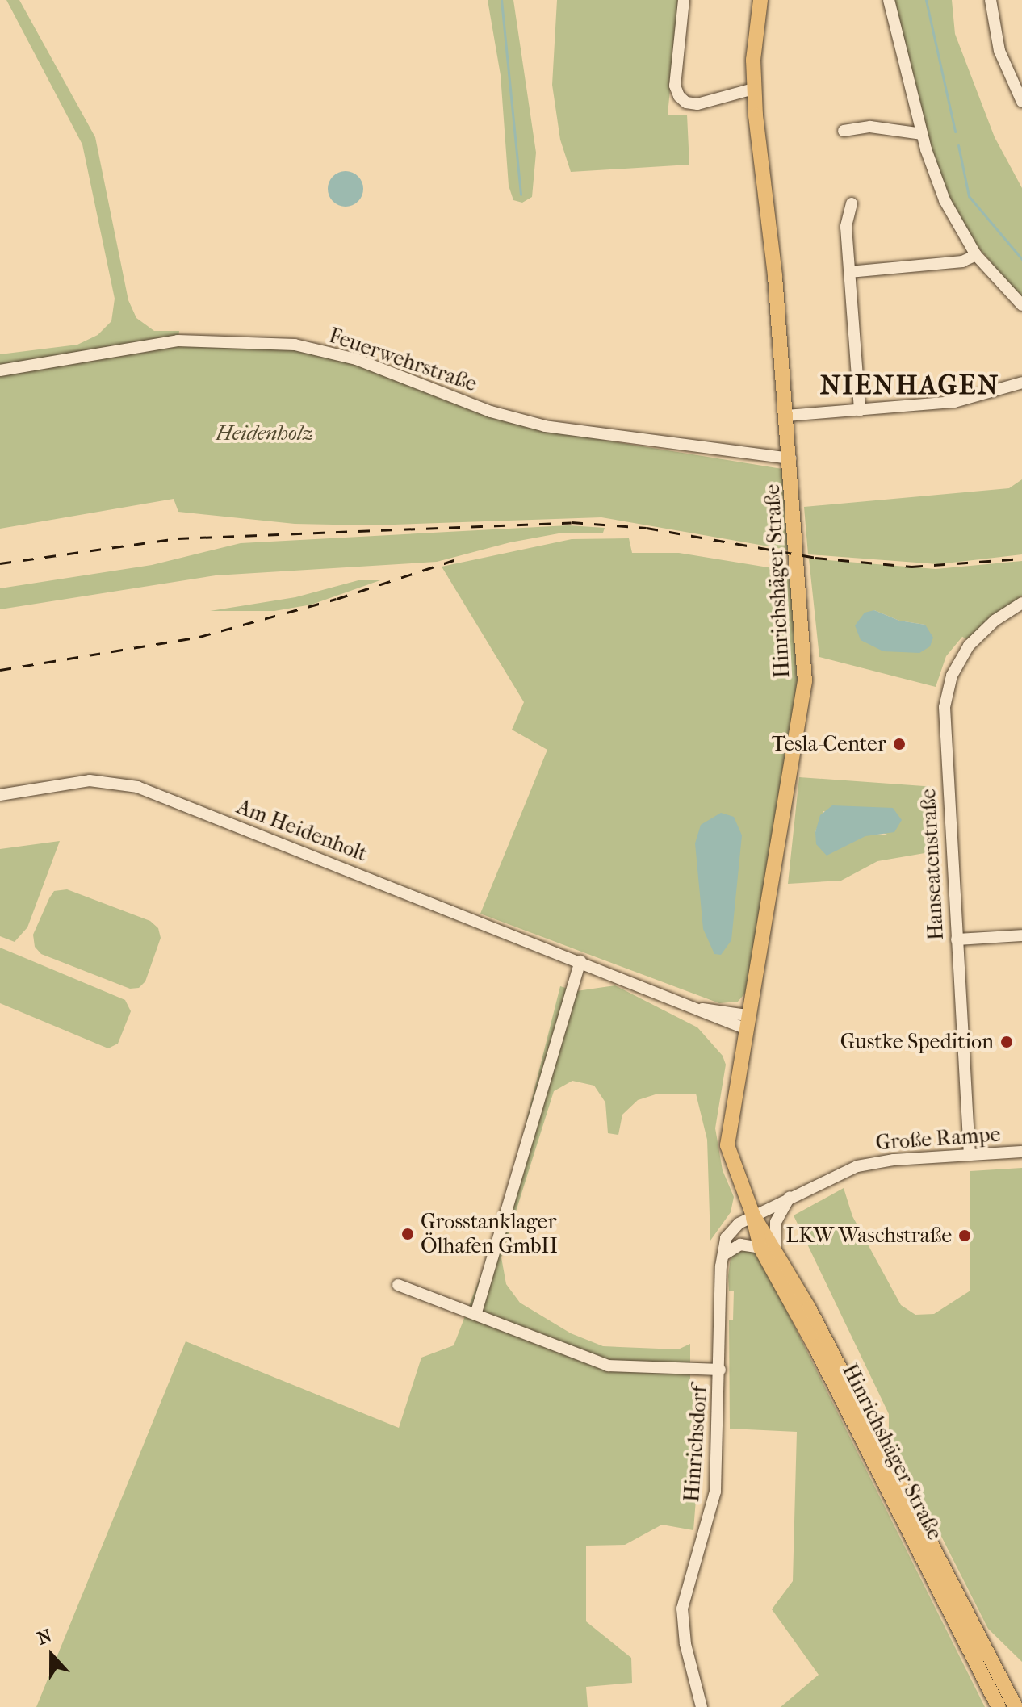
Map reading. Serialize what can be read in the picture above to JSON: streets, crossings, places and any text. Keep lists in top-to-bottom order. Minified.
{"streets":{"main road":["Hinrichshäger Straße"],"street":["Feuerwehrstraße","Am Heidenholt","Hanseatenstraße","Große Rampe","Hinrichsdorf"]},"crossings":[["Feuerwehrstraße","Hinrichshäger Straße"],["Hinrichshäger Straße","Am Heidenholt"],["Hinrichshäger Straße","Große Rampe"],["Hinrichshäger Straße","Hinrichsdorf"],["Hanseatenstraße","Große Rampe"],["Große Rampe","Hinrichsdorf"]],"districts":["NIENHAGEN"],"parks":["Heidenholz"],"places":["Tesla-Center","Gustke Spedition","Grosstanklager Ölhafen GmbH","LKW Waschstraße"],"north":"top"}
